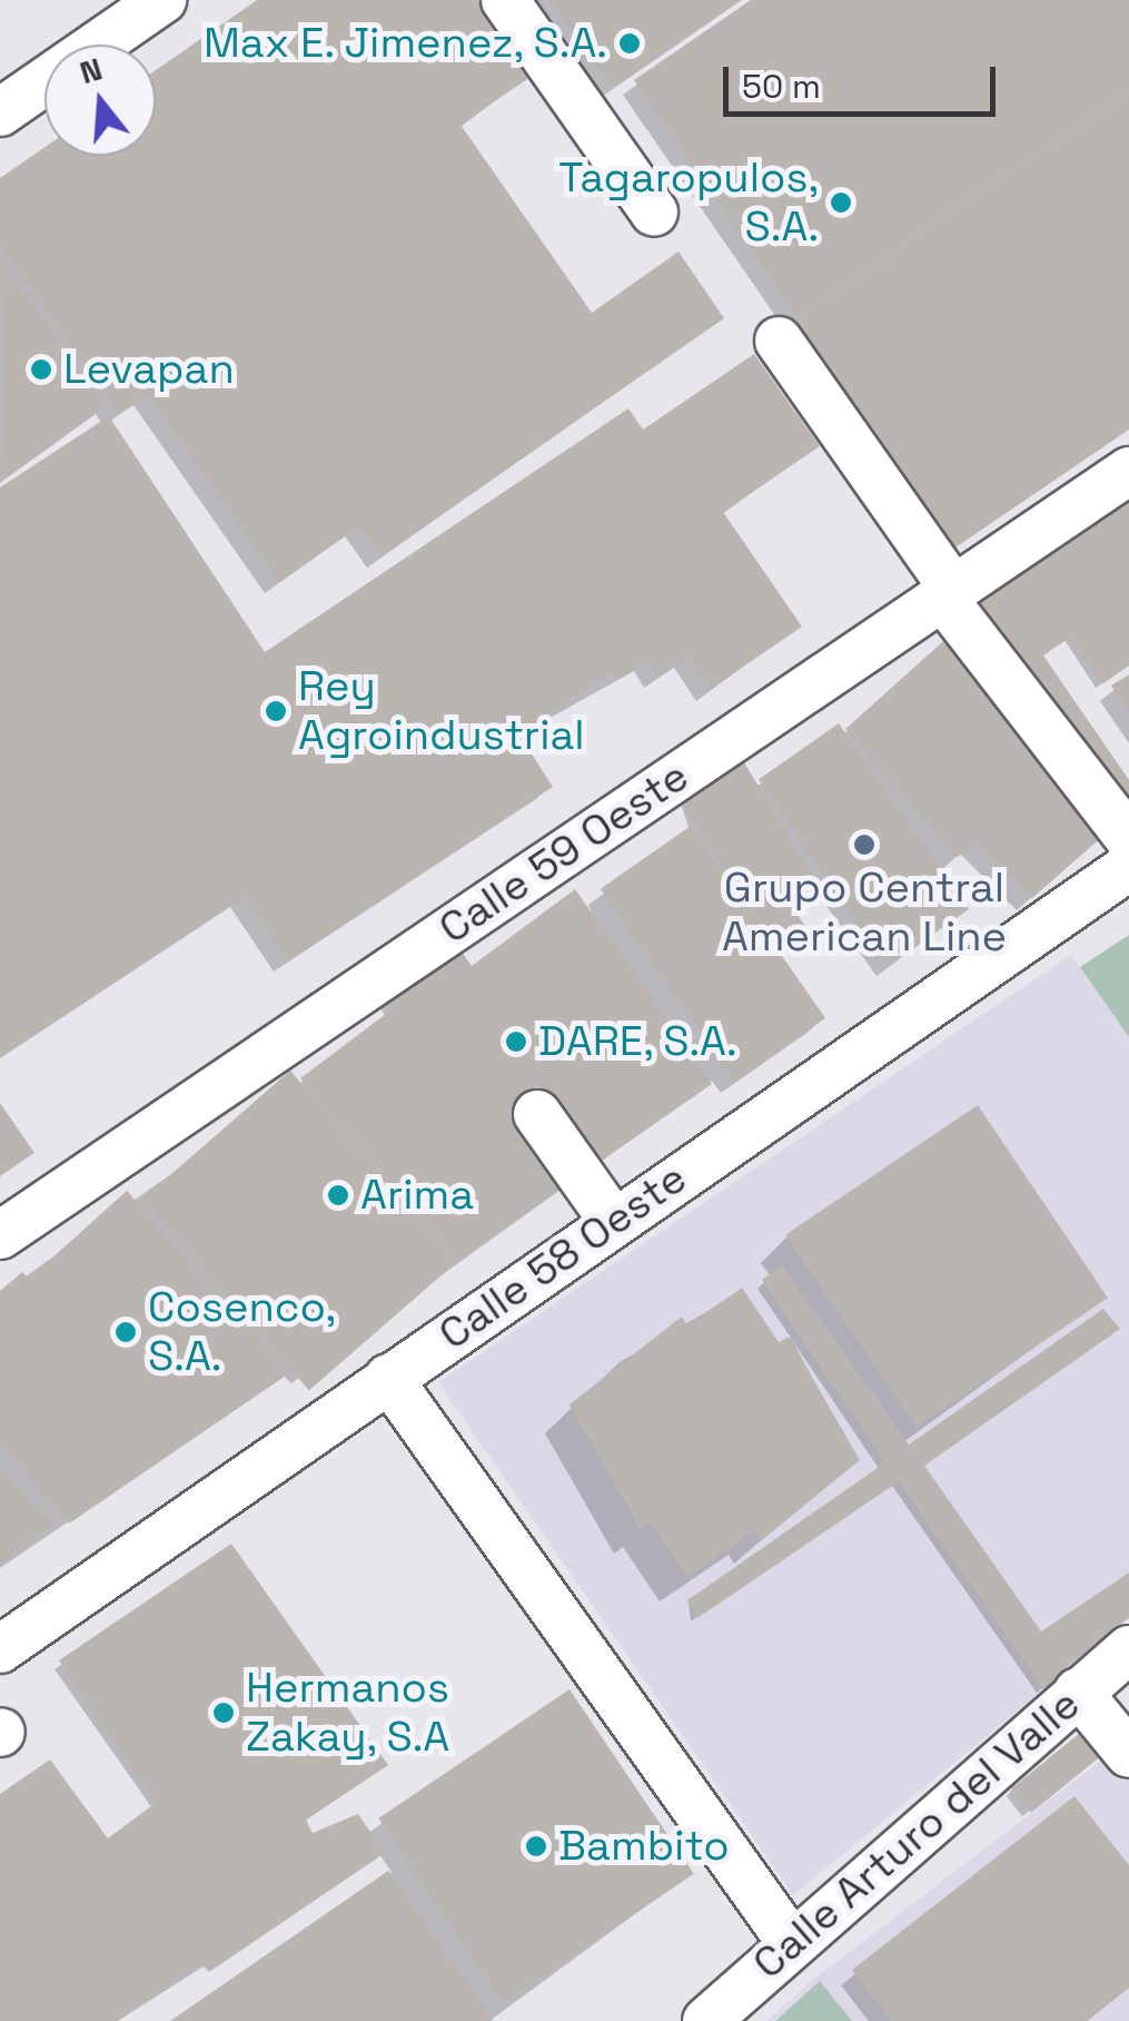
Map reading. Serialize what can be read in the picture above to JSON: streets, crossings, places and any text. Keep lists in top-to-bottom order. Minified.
{"streets":{"street":["Calle 59 Oeste","Calle 58 Oeste","Calle Arturo del Valle"]},"places":["Max E. Jimenez, S.A.","Tagaropulos, S.A.","Levapan","Rey Agroindustrial","Grupo Central American Line","DARE, S.A.","Arima","Cosenco, S.A.","Hermanos Zakay, S.A","Bambito"],"scale_bar":"50 m","north":"top"}
